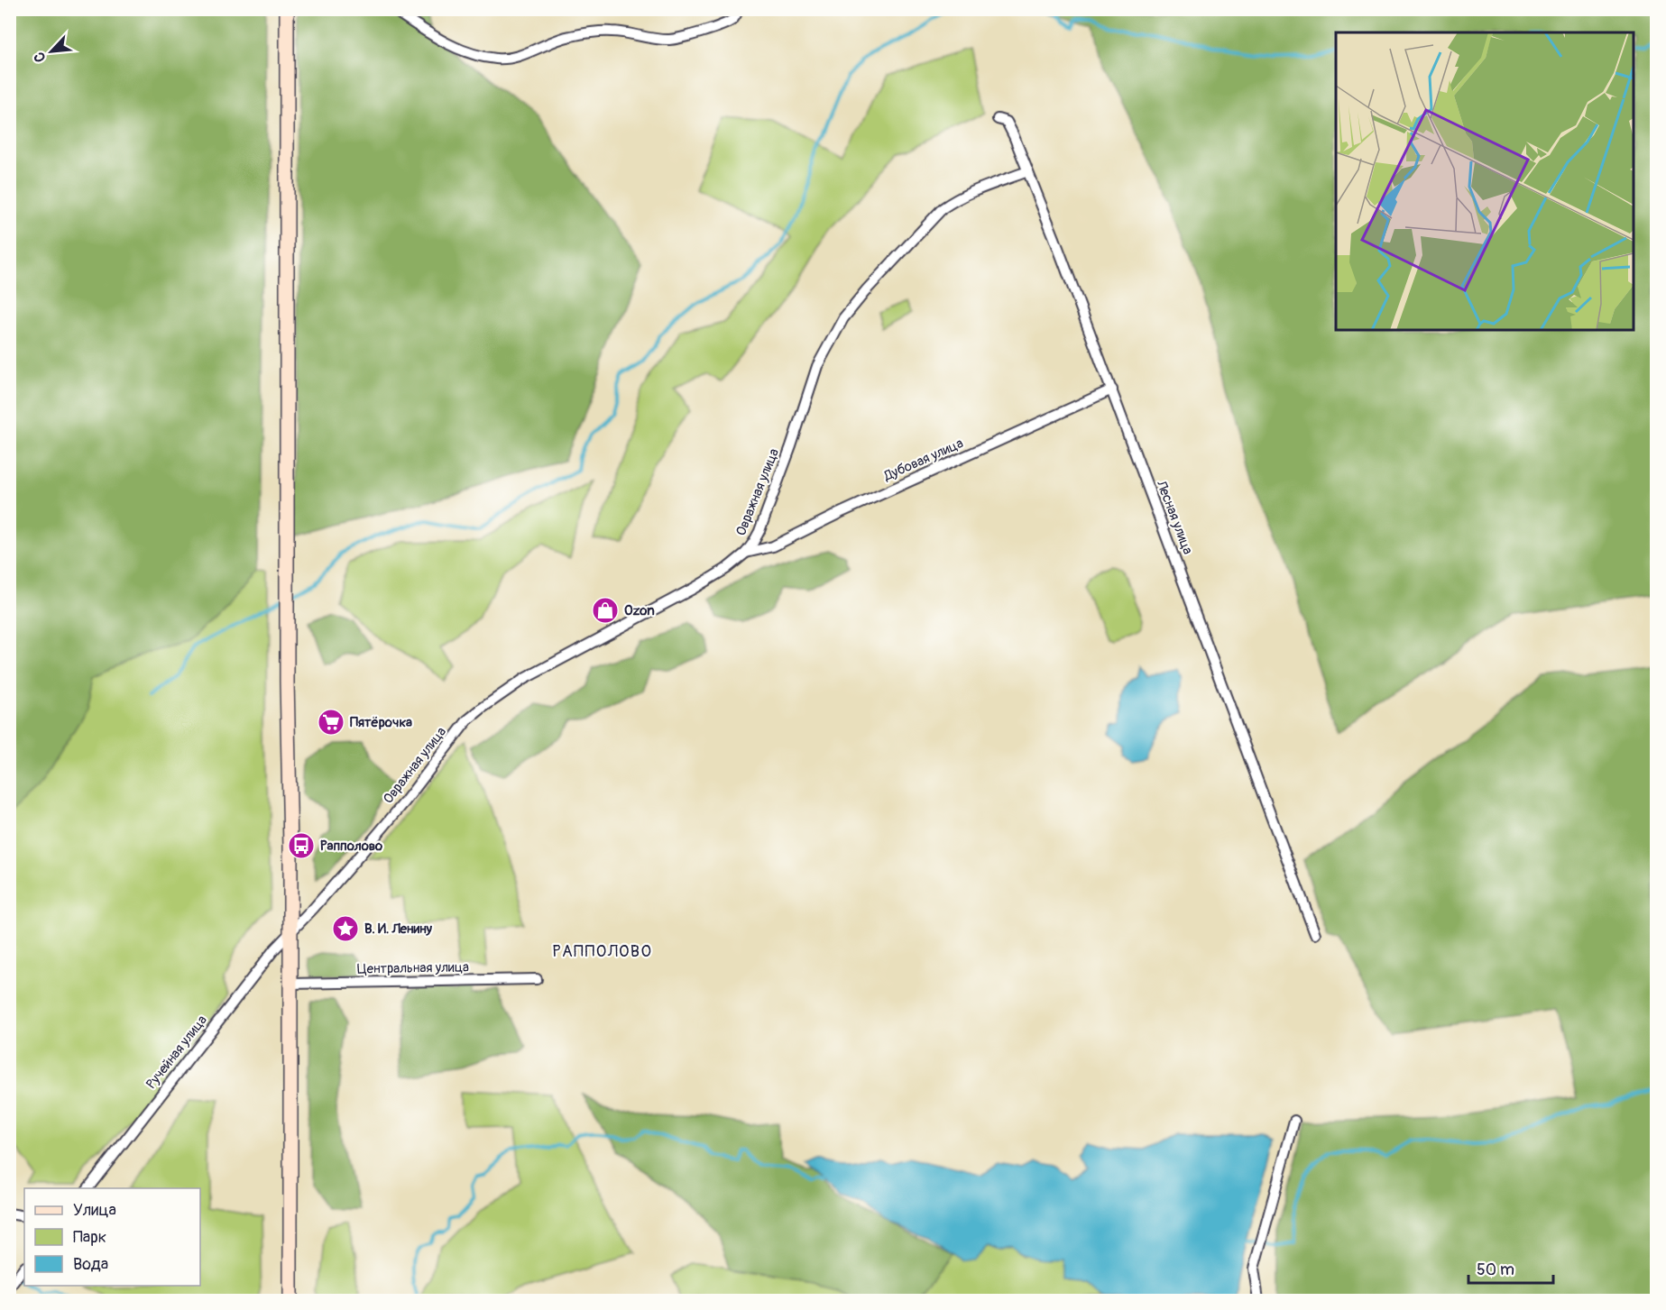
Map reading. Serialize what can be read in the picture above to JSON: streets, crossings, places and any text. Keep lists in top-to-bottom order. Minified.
{"streets":{"street":["Дубовая улица","Овражная улица","Лесная улица","Центральная улица","Ручейная улица"]},"crossings":[["Дубовая улица","Овражная улица"],["Дубовая улица","Лесная улица"],["Овражная улица","Лесная улица"],["Овражная улица","Ручейная улица"]],"districts":["РАППОЛОВО"],"places":{"shop":["Ozon"],"supermarket":["Пятёрочка"],"bus stop":["Рапполово"],"place":["В. И. Ленину"]},"legend":["Улица","Парк","Вода"],"scale_bar":"50 m","north":"bottom left"}
